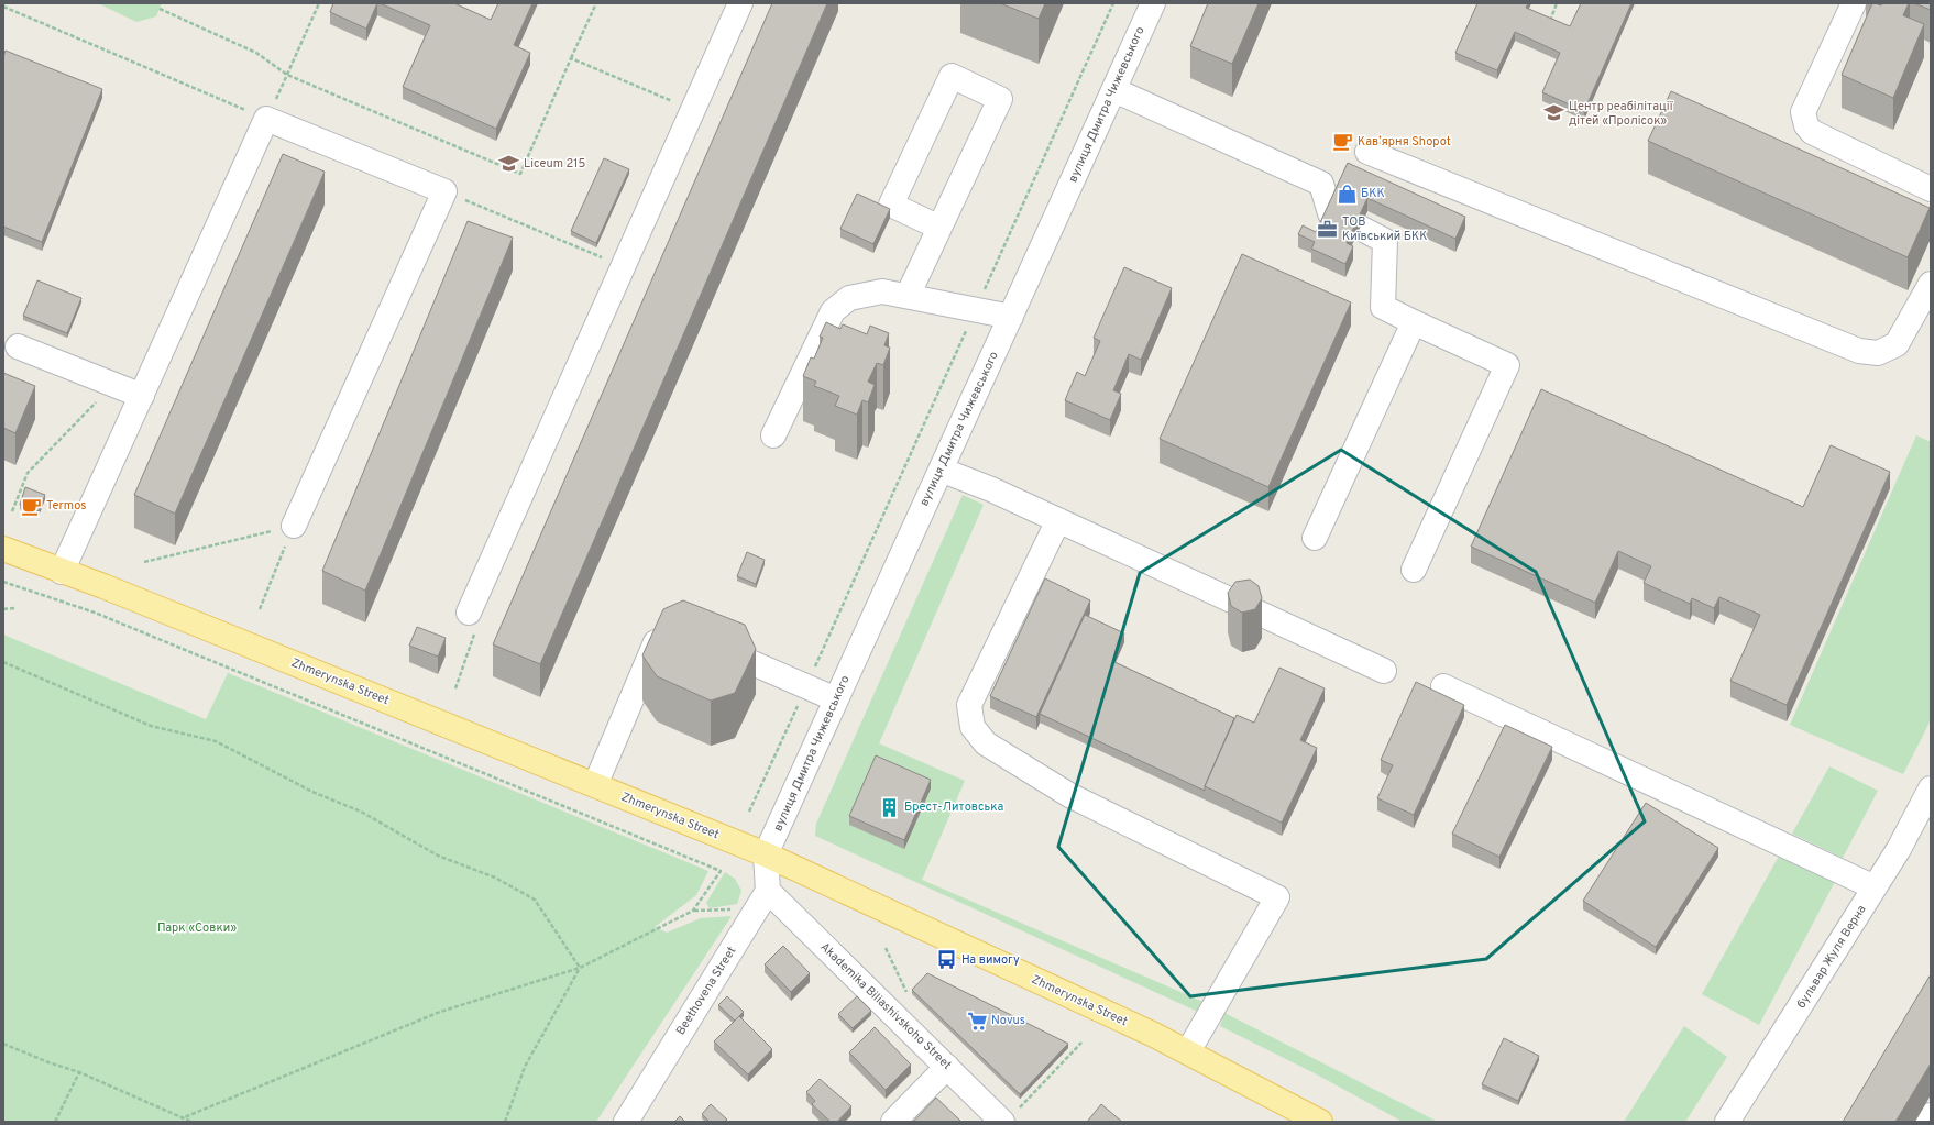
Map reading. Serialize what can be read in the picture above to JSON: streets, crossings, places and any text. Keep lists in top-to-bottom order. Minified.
{"streets":{"main road":["Zhmerynska Street"],"street":["вулиця Дмитра Чижевського","бульвар Жуля Верна","Beethovena Street","Akademika Biliashivskoho Street"]},"crossings":[["вулиця Дмитра Чижевського","Zhmerynska Street"],["Beethovena Street","Akademika Biliashivskoho Street"]],"parks":["Парк «Совки»"],"places":{"school or university":["Центр реабілітації дітей «Пролісок»","Liceum 215"],"cafe":["Кавʼярня Shopot","Termos"],"shop":["БКК"],"office":["ТОВ Київський БКК"],"building":["Брест-Литовська"],"bus stop":["На вимогу"],"supermarket":["Novus"]}}
